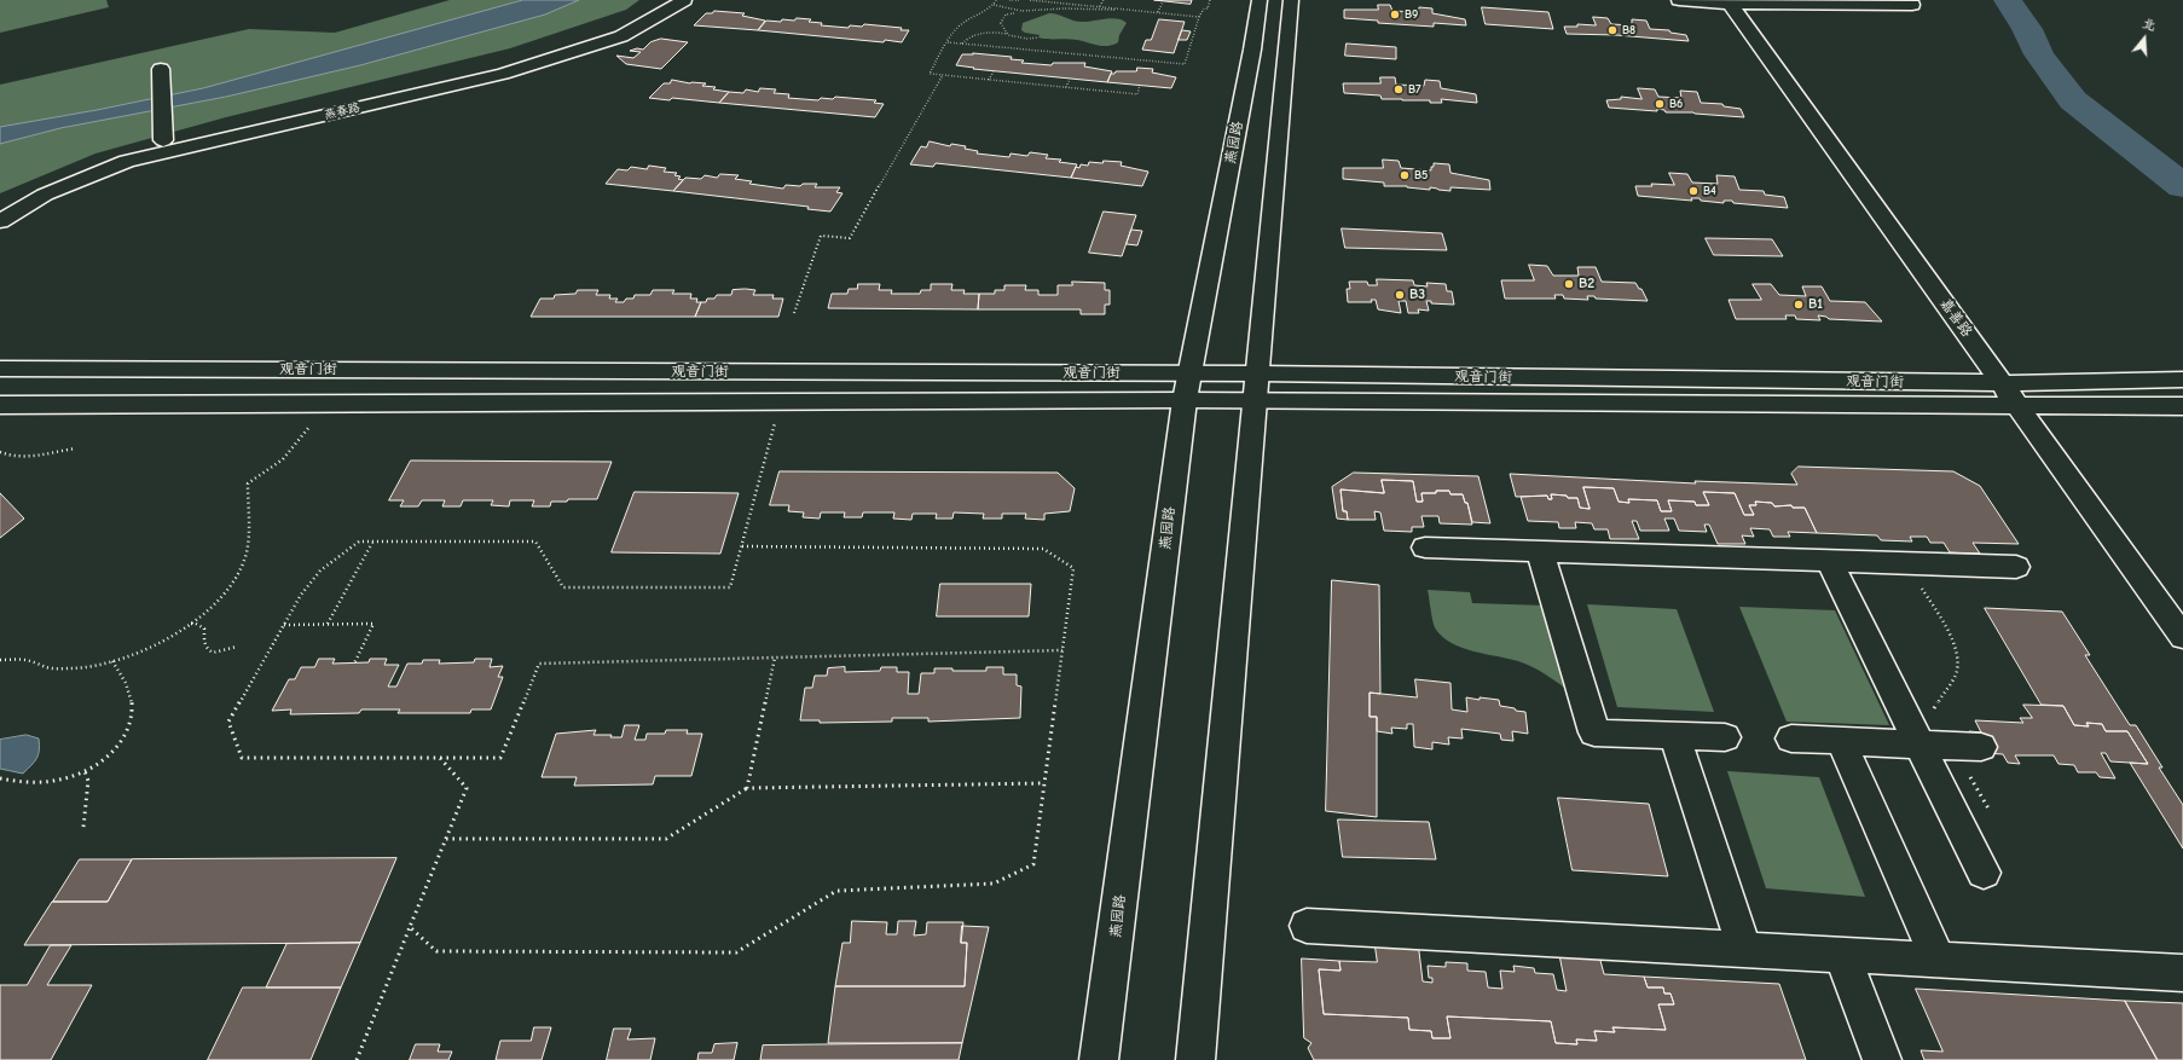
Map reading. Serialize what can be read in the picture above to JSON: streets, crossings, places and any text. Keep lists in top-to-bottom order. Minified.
{"streets":{"street":["燕春路","燕园路","嘉善路","观音门街"]},"crossings":[["燕园路","观音门街"],["嘉善路","观音门街"]],"places":["B9","B8","B7","B6","B5","B4","B2","B3","B1"],"north":"top"}
